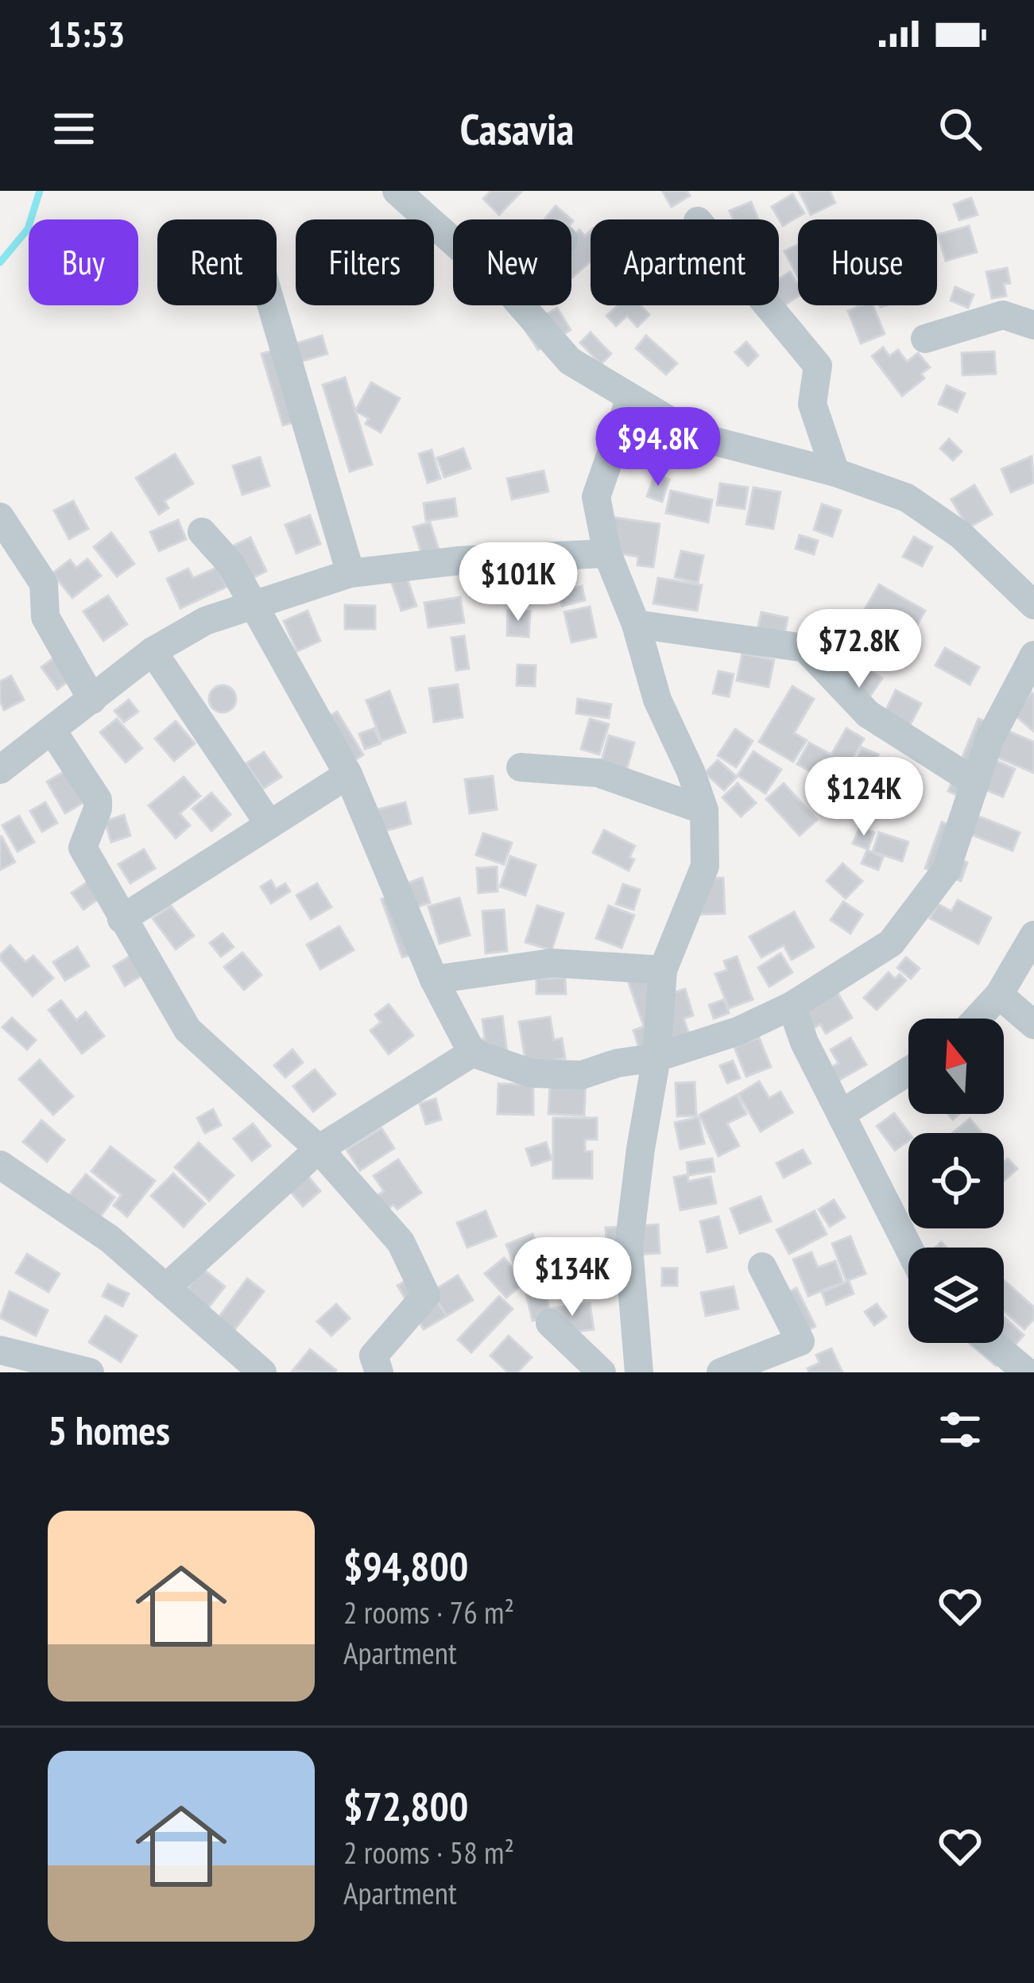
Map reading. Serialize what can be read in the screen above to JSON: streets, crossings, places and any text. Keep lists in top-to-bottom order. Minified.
{"north":"top","page":{"status":"15:53","header":"Casavia","chip":["Buy","Rent","Filters","New","Apartment","House"],"price":["$94.8K","$101K","$72.8K","$124K","$134K"],"heading":"5 homes","list":[{"name":"$94,800","note":"2 rooms · 76 m² · Apartment"},{"name":"$72,800","note":"2 rooms · 58 m² · Apartment"}]}}
